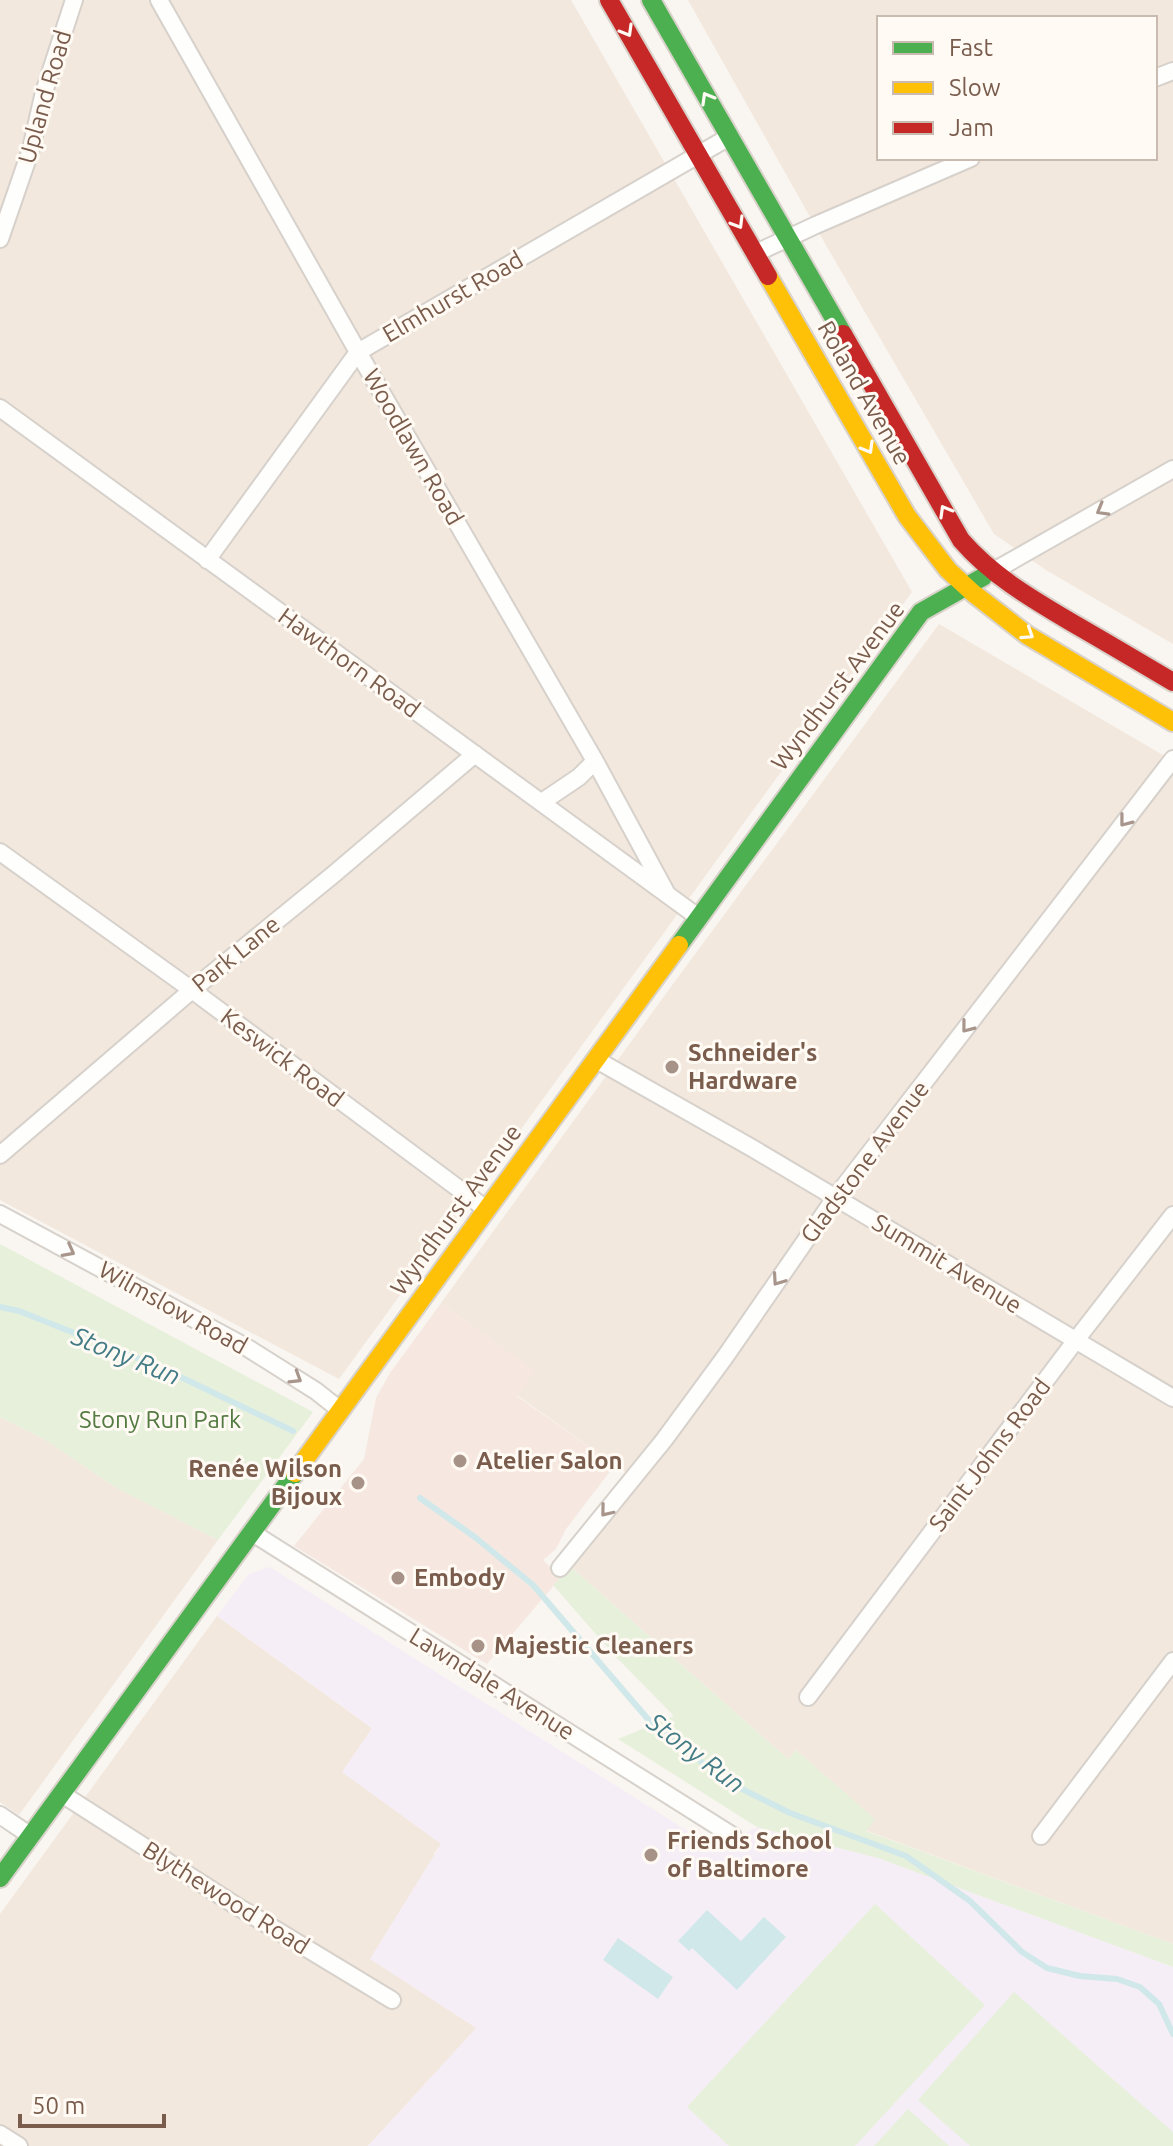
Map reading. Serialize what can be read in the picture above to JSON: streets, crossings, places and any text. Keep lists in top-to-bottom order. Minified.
{"streets":{"main road":["Roland Avenue","Wyndhurst Avenue"],"street":["Upland Road","Elmhurst Road","Woodlawn Road","Hawthorn Road","Park Lane","Keswick Road","Gladstone Avenue","Summit Avenue","Wilmslow Road","Saint Johns Road","Lawndale Avenue","Blythewood Road"]},"crossings":[["Elmhurst Road","Roland Avenue"],["Elmhurst Road","Woodlawn Road"],["Elmhurst Road","Hawthorn Road"],["Roland Avenue","Wyndhurst Avenue"],["Woodlawn Road","Hawthorn Road"],["Hawthorn Road","Wyndhurst Avenue"],["Hawthorn Road","Park Lane"],["Wyndhurst Avenue","Keswick Road"],["Wyndhurst Avenue","Summit Avenue"],["Wyndhurst Avenue","Wilmslow Road"],["Wyndhurst Avenue","Lawndale Avenue"],["Wyndhurst Avenue","Blythewood Road"],["Park Lane","Keswick Road"],["Gladstone Avenue","Summit Avenue"],["Summit Avenue","Saint Johns Road"]],"one_way":["Gladstone Avenue","Wilmslow Road"],"water":["Stony Run"],"parks":["Stony Run Park"],"places":["Schneider's Hardware","Atelier Salon","Renée Wilson Bijoux","Embody","Majestic Cleaners","Friends School of Baltimore"],"legend":["Fast","Slow","Jam"],"scale_bar":"50 m"}
